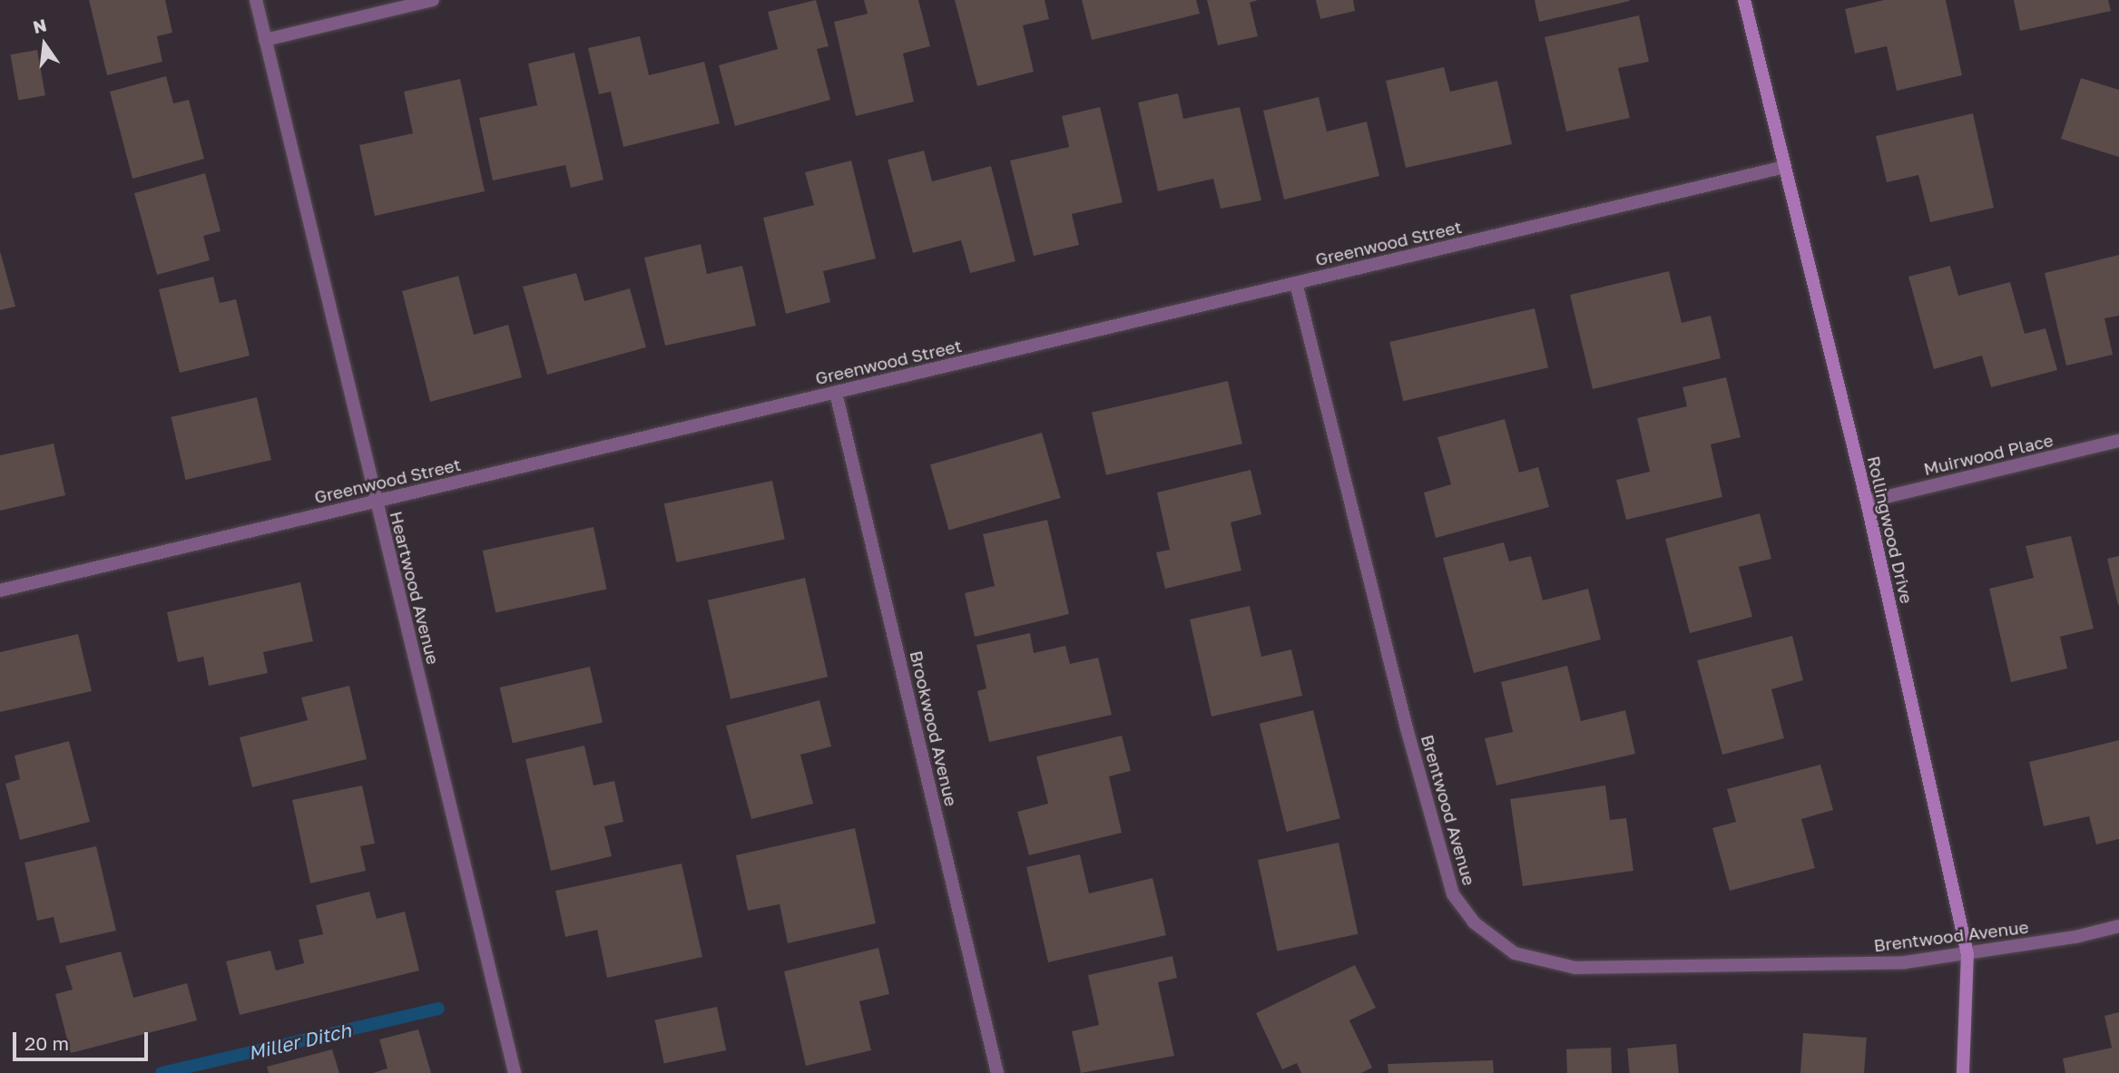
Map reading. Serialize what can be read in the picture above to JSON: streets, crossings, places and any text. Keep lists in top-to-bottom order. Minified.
{"streets":{"street":["Greenwood Street","Muirwood Place","Rollingwood Drive","Heartwood Avenue","Brookwood Avenue","Brentwood Avenue"]},"crossings":[["Greenwood Street","Rollingwood Drive"],["Greenwood Street","Heartwood Avenue"],["Greenwood Street","Brookwood Avenue"],["Greenwood Street","Brentwood Avenue"],["Muirwood Place","Rollingwood Drive"],["Rollingwood Drive","Brentwood Avenue"]],"water":["Miller Ditch"],"scale_bar":"20 m","north":"top"}
